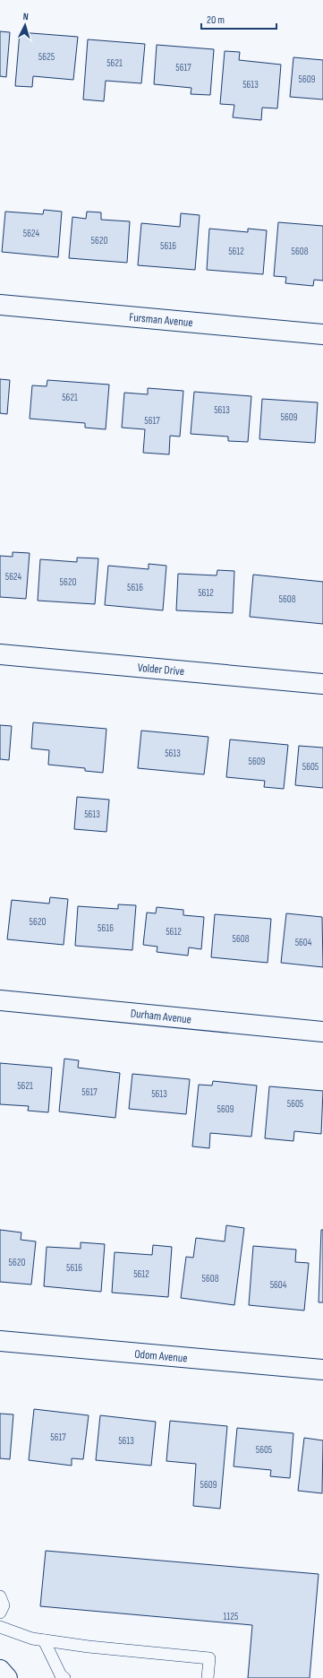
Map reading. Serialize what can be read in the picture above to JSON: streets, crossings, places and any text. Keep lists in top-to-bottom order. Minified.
{"streets":{"street":["Fursman Avenue","Volder Drive","Durham Avenue","Odom Avenue"]},"house_numbers":["5625","5621","5617","5609","5613","5624","5620","5616","5612","5608","5621","5613","5609","5617","5624","5620","5616","5612","5608","5613","5609","5605","5613","5620","5616","5612","5608","5604","5621","5617","5613","5605","5609","5620","5616","5612","5608","5604","5617","5613","5605","5609","1125"],"scale_bar":"20 m","north":"top"}
